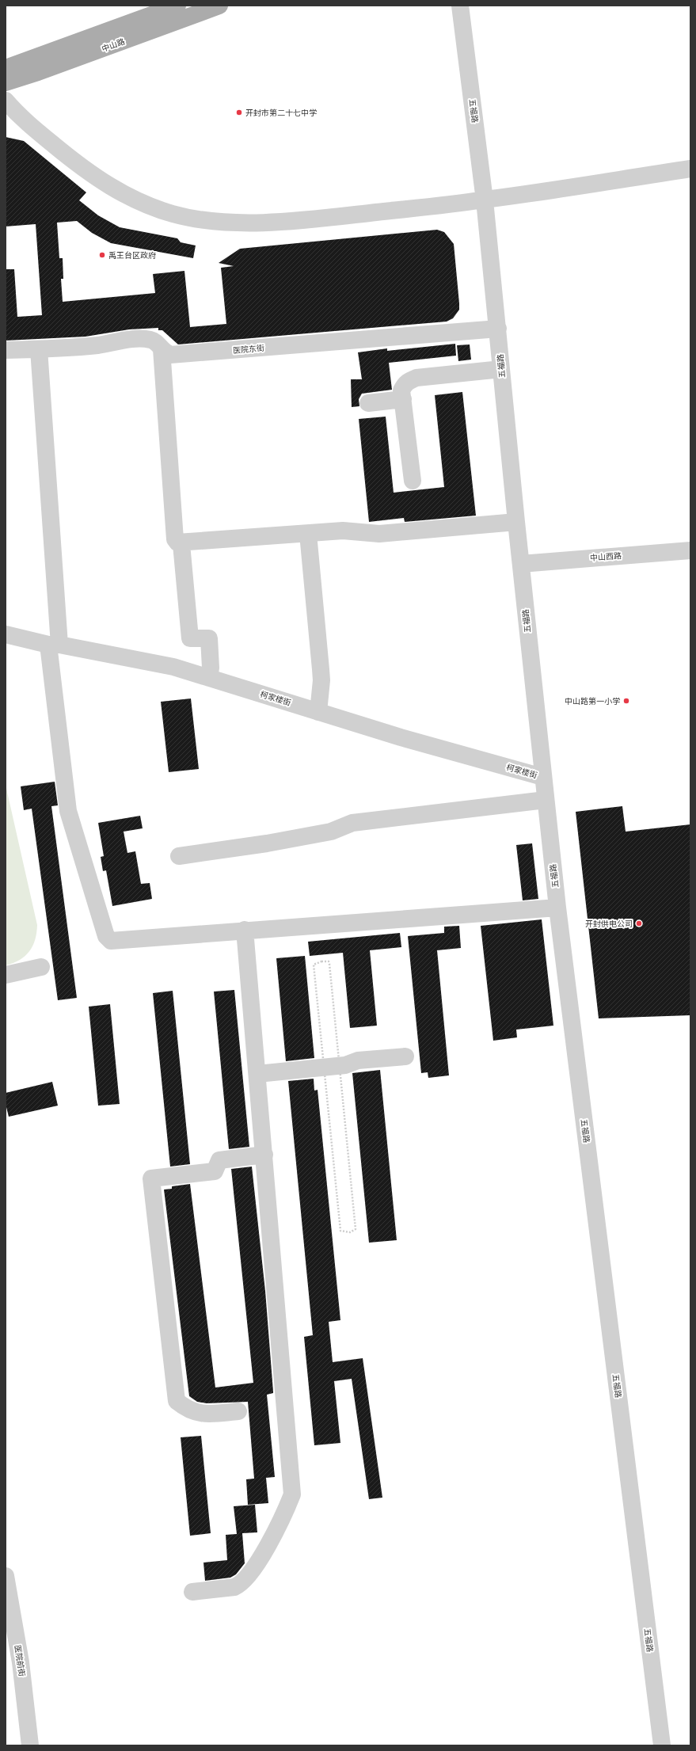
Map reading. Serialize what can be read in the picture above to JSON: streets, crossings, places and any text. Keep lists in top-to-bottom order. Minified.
{"streets":{"main road":["中山路"],"street":["五福路","医院东街","中山西路","柯家楼街","医院前街"]},"crossings":[["五福路","医院东街"],["五福路","中山西路"],["五福路","柯家楼街"]],"places":["开封市第二十七中学","禹王台区政府","中山路第一小学","开封供电公司"]}
